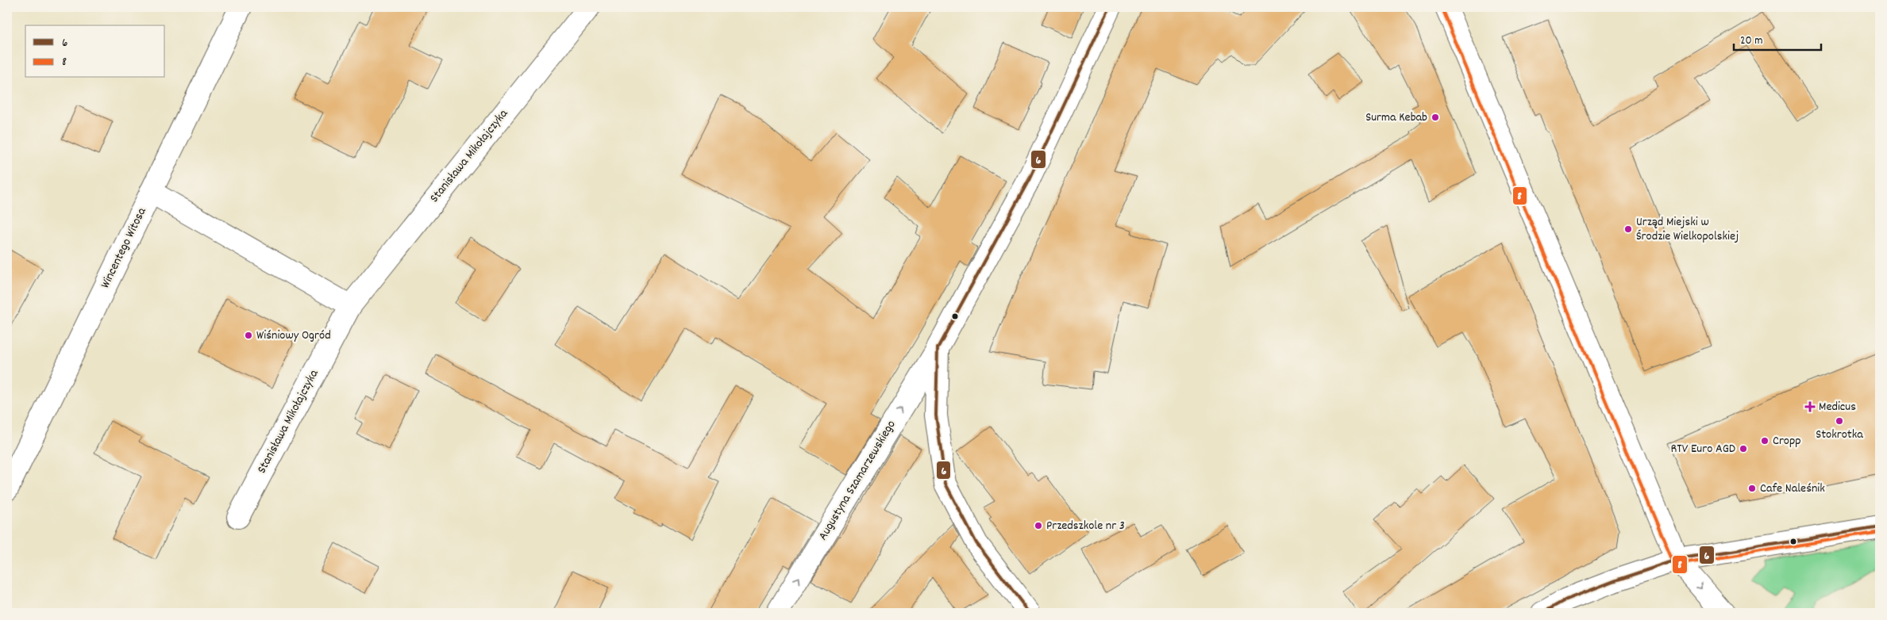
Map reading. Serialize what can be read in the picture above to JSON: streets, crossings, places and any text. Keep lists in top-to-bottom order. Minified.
{"streets":{"street":["Stanisława Mikołajczyka","Wincentego Witosa","Augustyna Szamarzewskiego"]},"one_way":["Augustyna Szamarzewskiego"],"places":{"other":["Surma Kebab","Urząd Miejski w Środzie Wielkopolskiej","Wiśniowy Ogród","Stokrotka","Cropp","RTV Euro AGD","Cafe Naleśnik","Przedszkole nr 3"],"health":["Medicus"]},"lines":["transit line 6","transit line 8"],"legend":["6","8"],"scale_bar":"20 m"}
